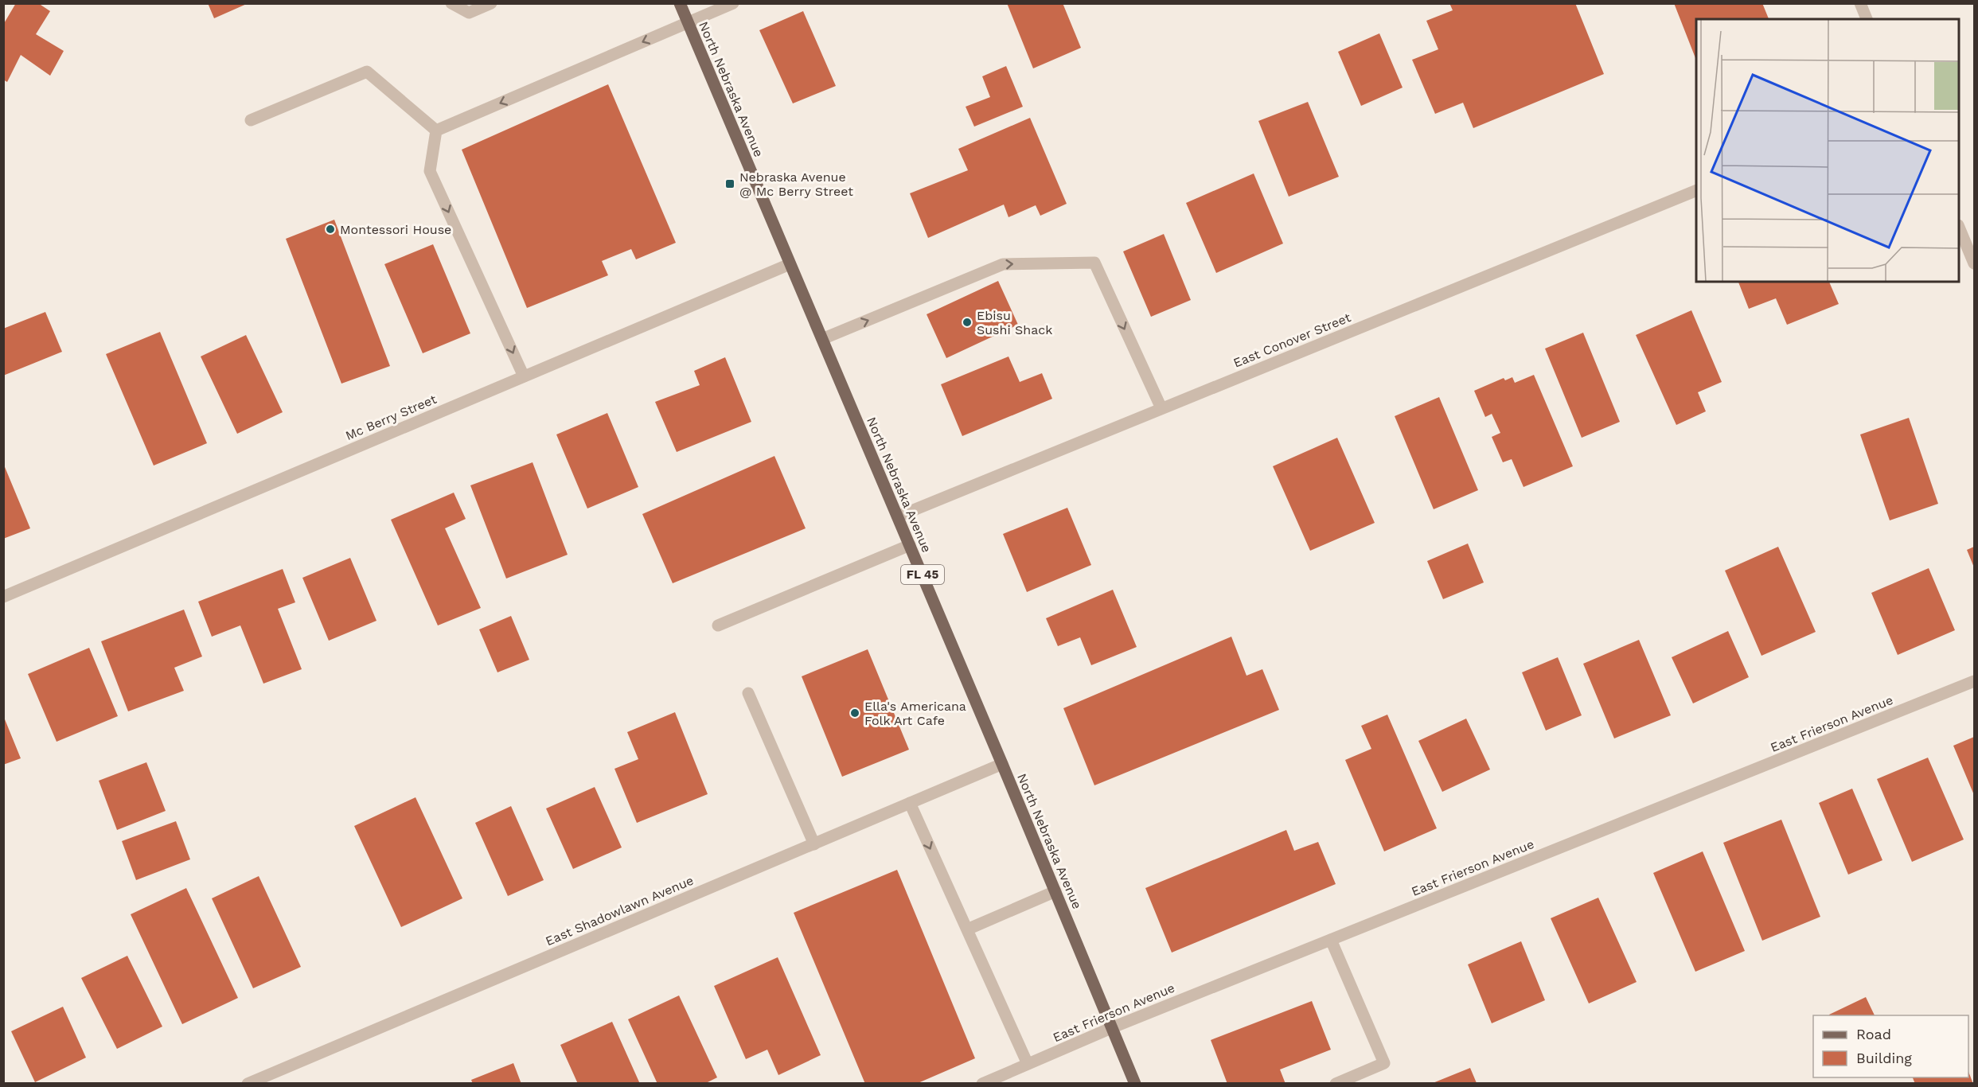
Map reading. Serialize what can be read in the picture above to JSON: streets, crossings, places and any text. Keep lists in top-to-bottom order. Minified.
{"streets":{"main road":["North Nebraska Avenue","FL 45"],"street":["East Conover Street","Mc Berry Street","East Frierson Avenue","East Shadowlawn Avenue"]},"crossings":[["North Nebraska Avenue","East Conover Street"],["North Nebraska Avenue","Mc Berry Street"],["North Nebraska Avenue","East Frierson Avenue"],["North Nebraska Avenue","East Shadowlawn Avenue"]],"places":{"transit":["Nebraska Avenue @ Mc Berry Street"],"other":["Montessori House","Ebisu Sushi Shack","Ella's Americana Folk Art Cafe"]},"legend":["Road","Building"]}
